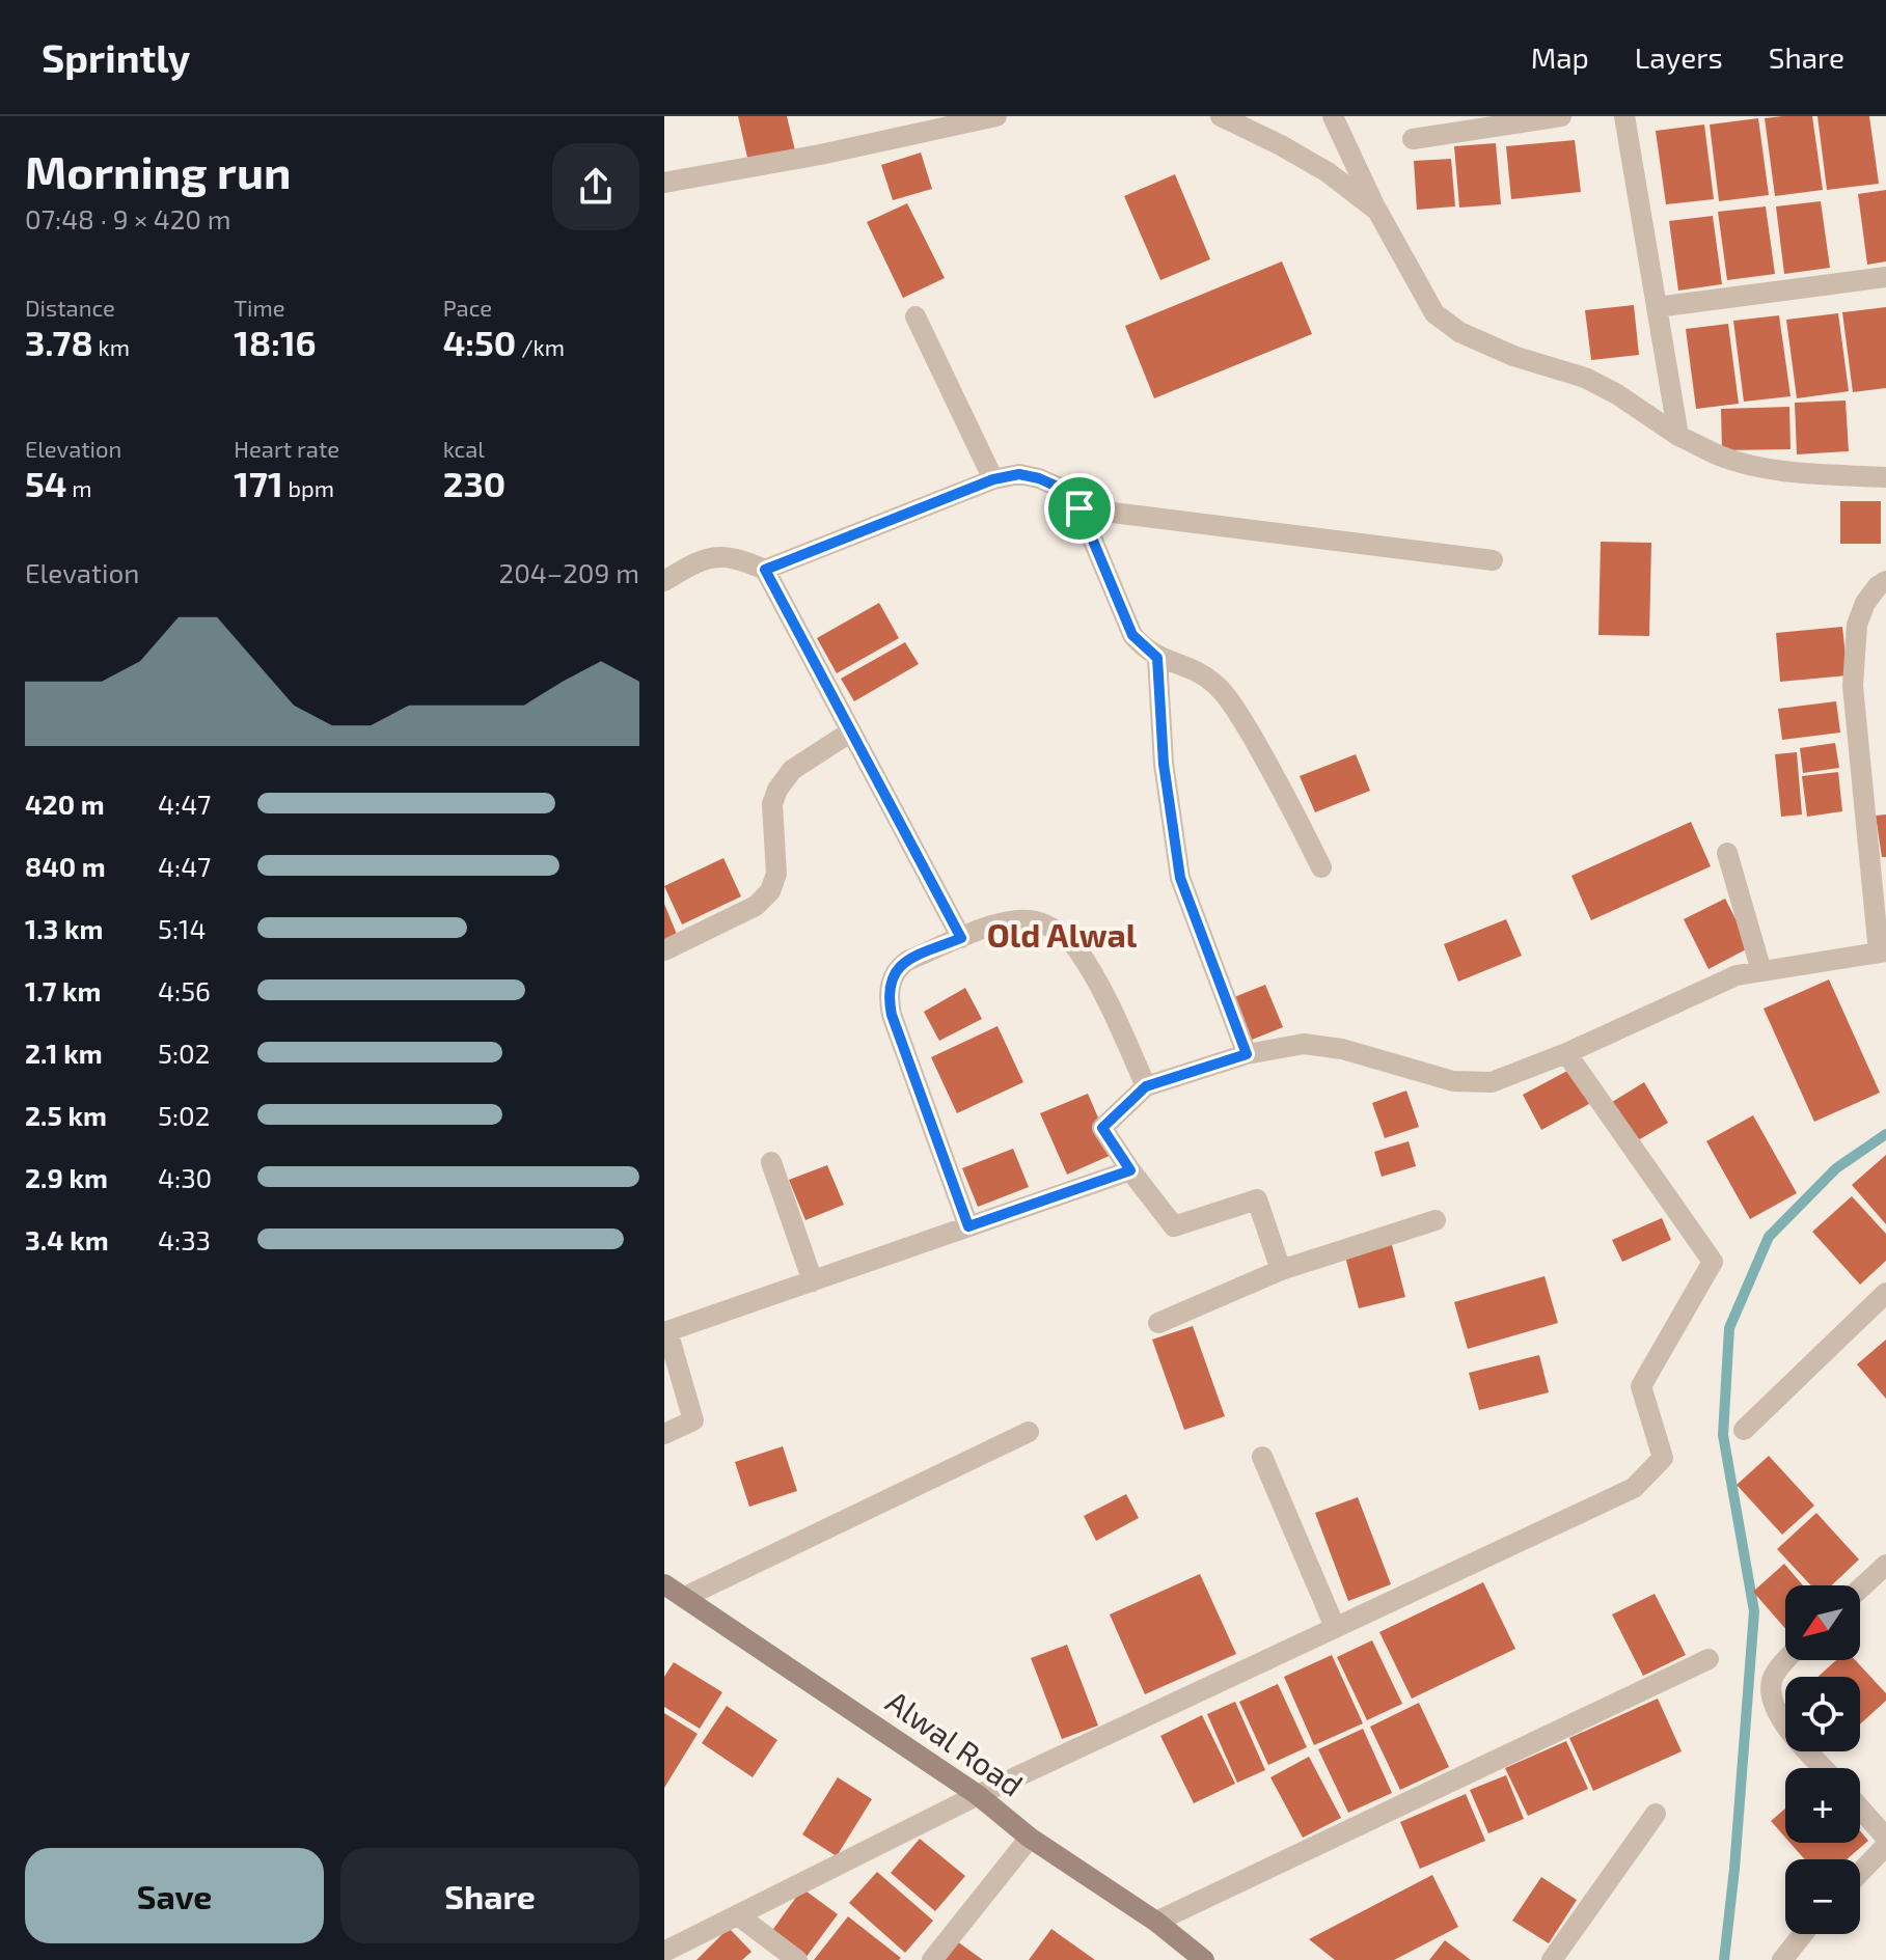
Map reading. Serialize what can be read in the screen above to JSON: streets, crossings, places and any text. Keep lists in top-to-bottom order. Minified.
{"streets":{"main road":["Alwal Road"]},"districts":["Old Alwal"],"north":"bottom left","page":{"header":"Sprintly","nav":["Map","Layers","Share"],"heading":["Morning run","07:48 · 9 × 420 m"],"stats":[["Distance","3.78 km"],["Time","18:16"],["Pace","4:50 /km"],["Elevation","54 m"],["Heart rate","171 bpm"],["kcal","230"]],"chart":["Elevation","204–209 m"],"list":[{"name":"420 m","note":"4:47"},{"name":"840 m","note":"4:47"},{"name":"1.3 km","note":"5:14"},{"name":"1.7 km","note":"4:56"},{"name":"2.1 km","note":"5:02"},{"name":"2.5 km","note":"5:02"},{"name":"2.9 km","note":"4:30"},{"name":"3.4 km","note":"4:33"}],"map_buttons":["+","−"],"buttons":["Save","Share"]}}
